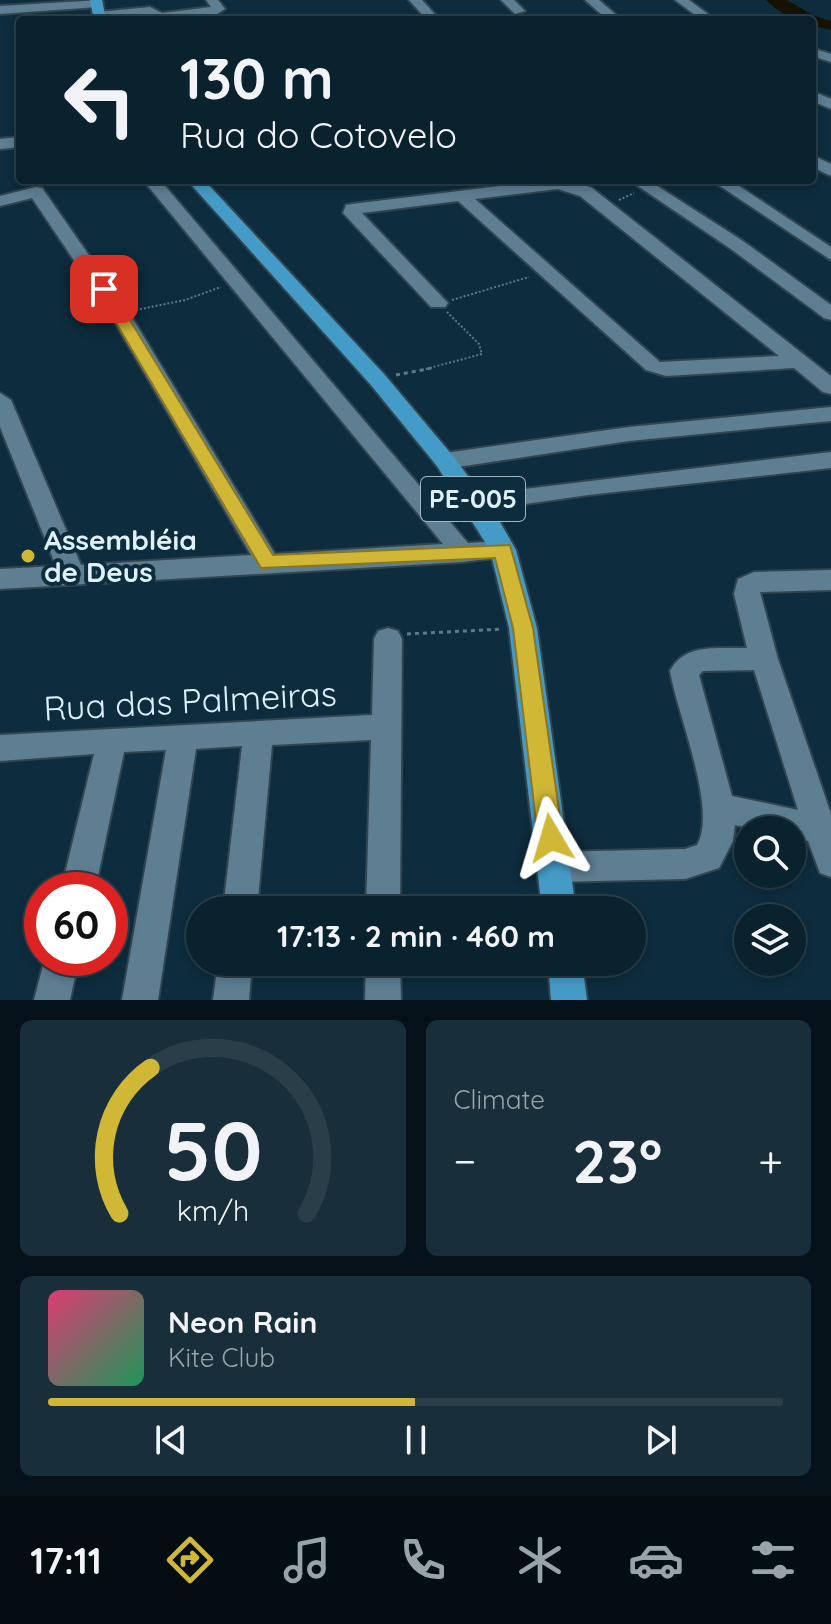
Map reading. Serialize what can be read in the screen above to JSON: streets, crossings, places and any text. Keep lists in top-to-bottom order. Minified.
{"streets":{"main road":["PE-005"],"street":["Rua das Palmeiras"]},"places":["Assembléia de Deus"],"page":{"turn":["130 m","Rua do Cotovelo"],"limit":"60","trip":"17:13 · 2 min · 460 m","tile":"Climate","heat":["−","23°","+"],"song":["Neon Rain","Kite Club"],"tabs":"17:11","gauge":["50","km/h"]}}
